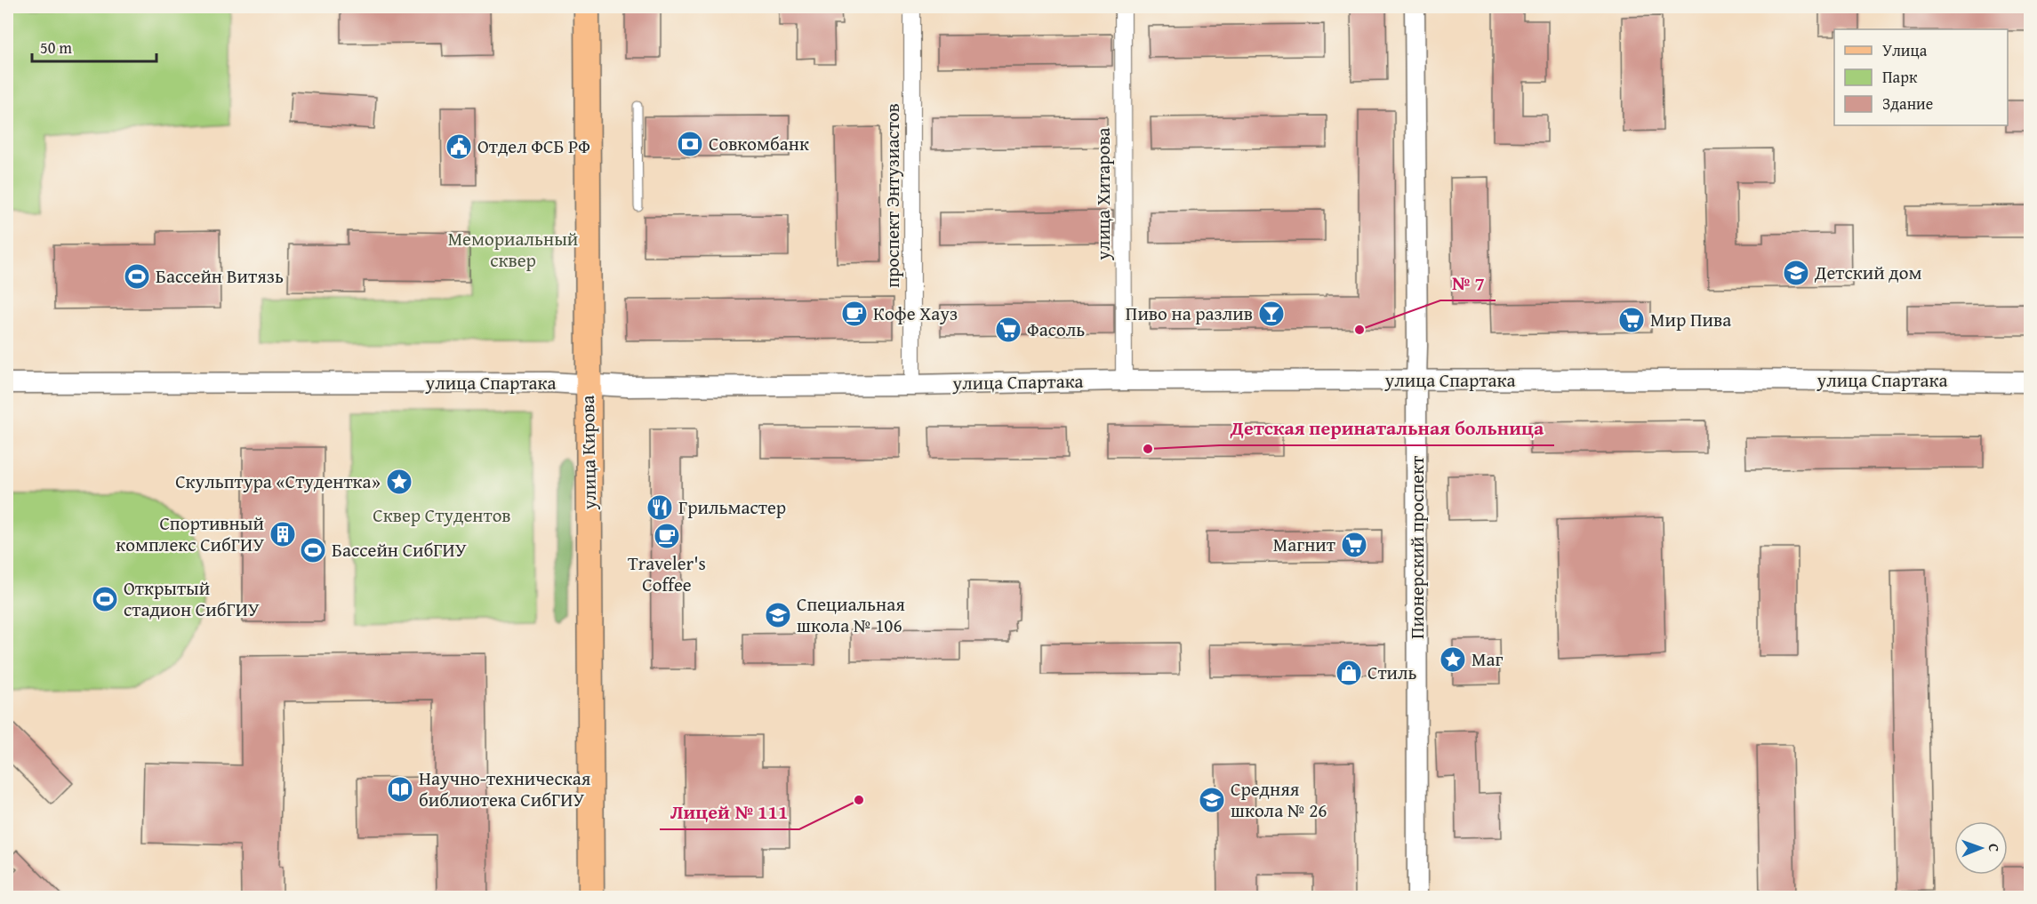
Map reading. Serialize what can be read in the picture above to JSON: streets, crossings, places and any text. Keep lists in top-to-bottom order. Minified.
{"streets":{"main road":["улица Кирова"],"street":["улица Хитарова","проспект Энтузиастов","улица Спартака","Пионерский проспект"]},"crossings":[["улица Хитарова","улица Спартака"],["проспект Энтузиастов","улица Спартака"],["улица Спартака","улица Кирова"],["улица Спартака","Пионерский проспект"]],"parks":["Мемориальный сквер","Сквер Студентов"],"places":{"bank":["Совкомбанк"],"public building":["Отдел ФСБ РФ"],"school or university":["Детский дом","Специальная школа № 106","Средняя школа № 26"],"sports":["Бассейн Витязь","Бассейн СибГИУ","Открытый стадион СибГИУ"],"cafe":["Кофе Хауз","Traveler's Coffee"],"bar":["Пиво на разлив"],"supermarket":["Мир Пива","Фасоль","Магнит"],"other":["№ 7","Детская перинатальная больница","Лицей № 111"],"place":["Скульптура «Студентка»","Маг"],"restaurant":["Грильмастер"],"building":["Спортивный комплекс СибГИУ"],"shop":["Стиль"],"library":["Научно-техническая библиотека СибГИУ"]},"legend":["Улица","Парк","Здание"],"scale_bar":"50 m","north":"right"}
